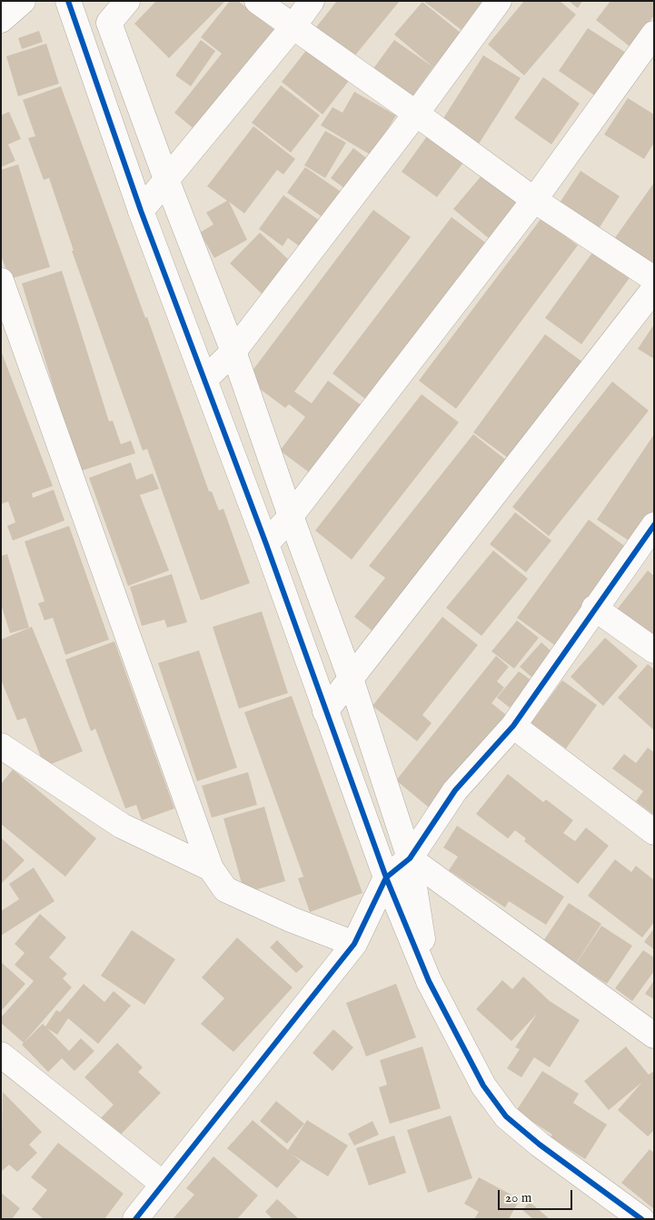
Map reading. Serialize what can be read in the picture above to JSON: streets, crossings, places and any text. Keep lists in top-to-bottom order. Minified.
{"scale_bar":"20 m"}
